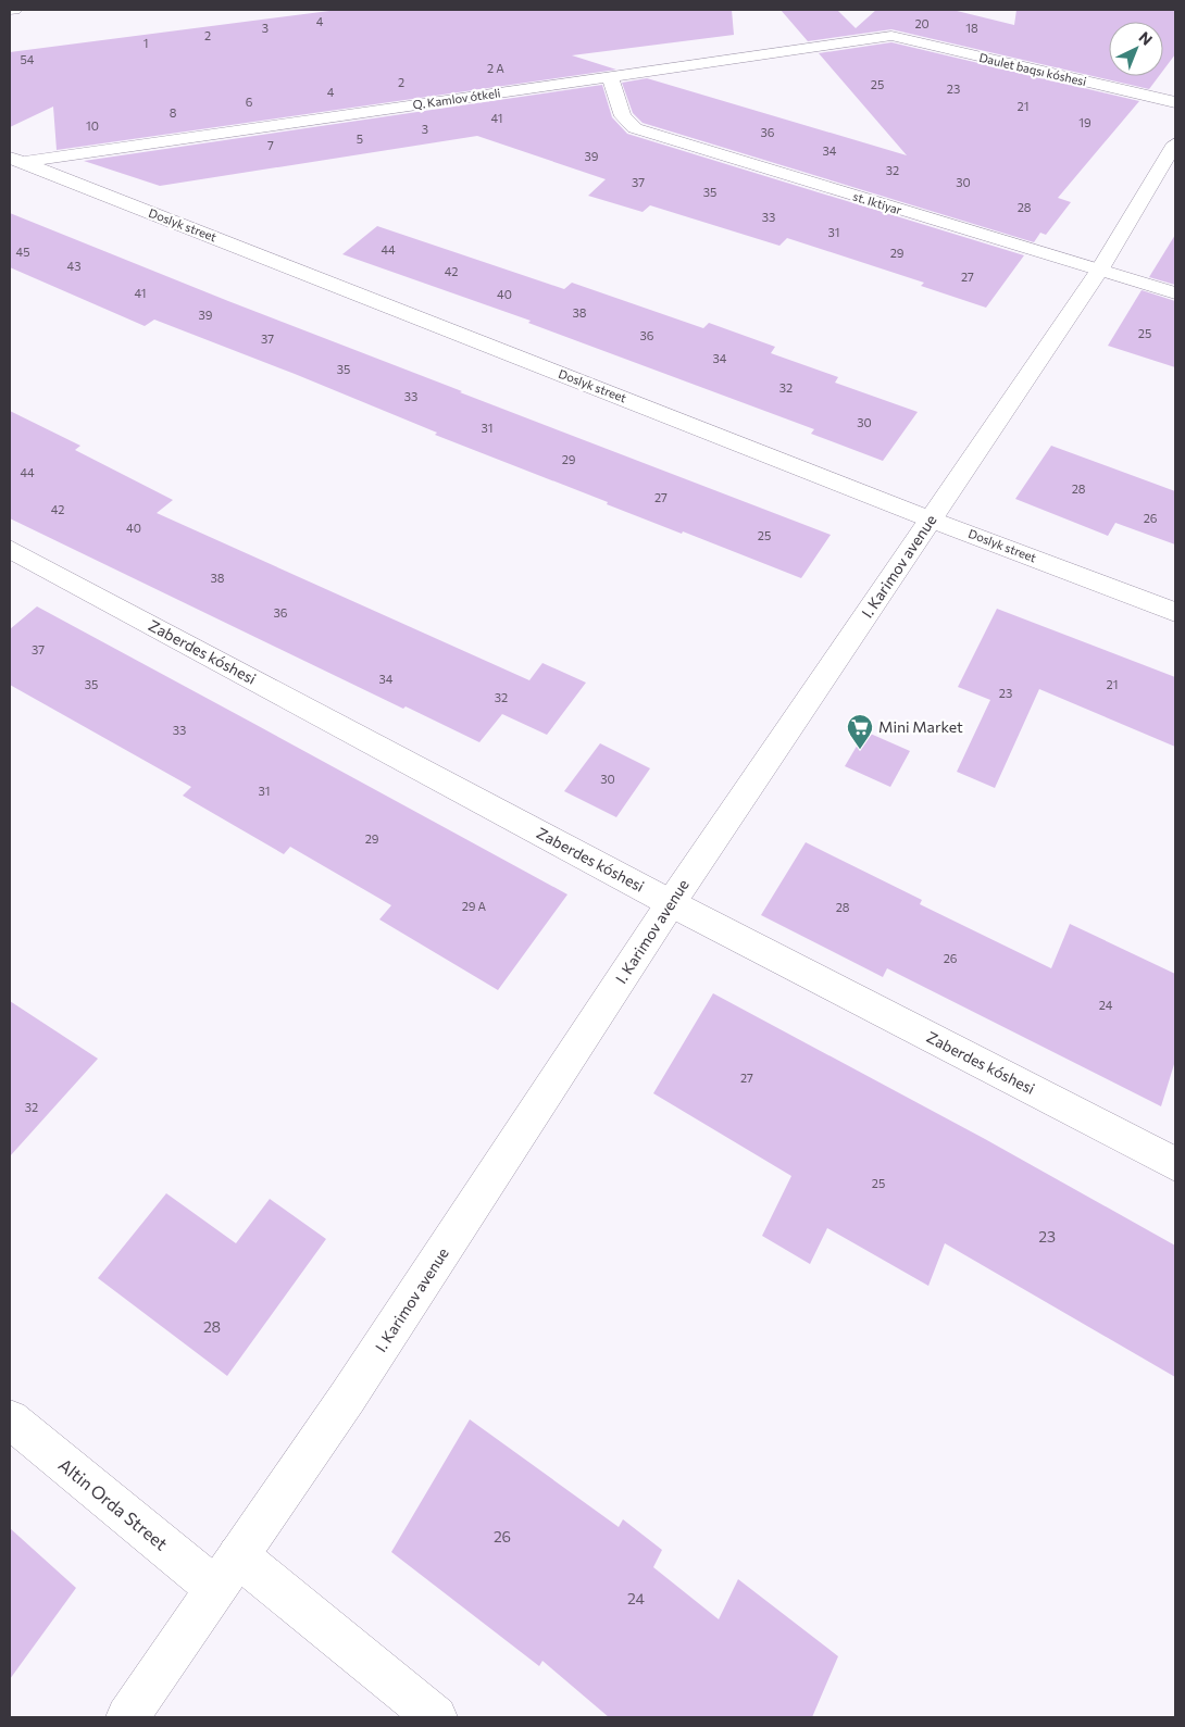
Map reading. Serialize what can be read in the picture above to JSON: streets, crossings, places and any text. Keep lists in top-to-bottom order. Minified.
{"streets":{"street":["Daulet baqsı kóshesi","Q. Kamlov ótkeli","st. Iktiyar","Doslyk street","I. Karimov avenue","Zaberdes kóshesi","Altin Orda Street"]},"crossings":[["Daulet baqsı kóshesi","Q. Kamlov ótkeli"],["Q. Kamlov ótkeli","st. Iktiyar"],["Q. Kamlov ótkeli","Doslyk street"],["st. Iktiyar","I. Karimov avenue"],["Doslyk street","I. Karimov avenue"],["I. Karimov avenue","Zaberdes kóshesi"],["I. Karimov avenue","Altin Orda Street"]],"places":{"supermarket":["Mini Market"]},"house_numbers":["4","20","3","18","2","1","54","2 А","2","25","23","4","6","21","8","41","19","10","3","36","5","7","34","39","32","37","30","35","28","33","31","44","45","29","43","42","27","41","40","38","39","25","36","37","34","35","32","33","30","31","29","44","28","27","42","26","40","25","38","36","37","34","35","21","23","32","33","30","31","29","29 А","28","26","24","27","32","25","23","28","26","24"],"north":"top right"}
